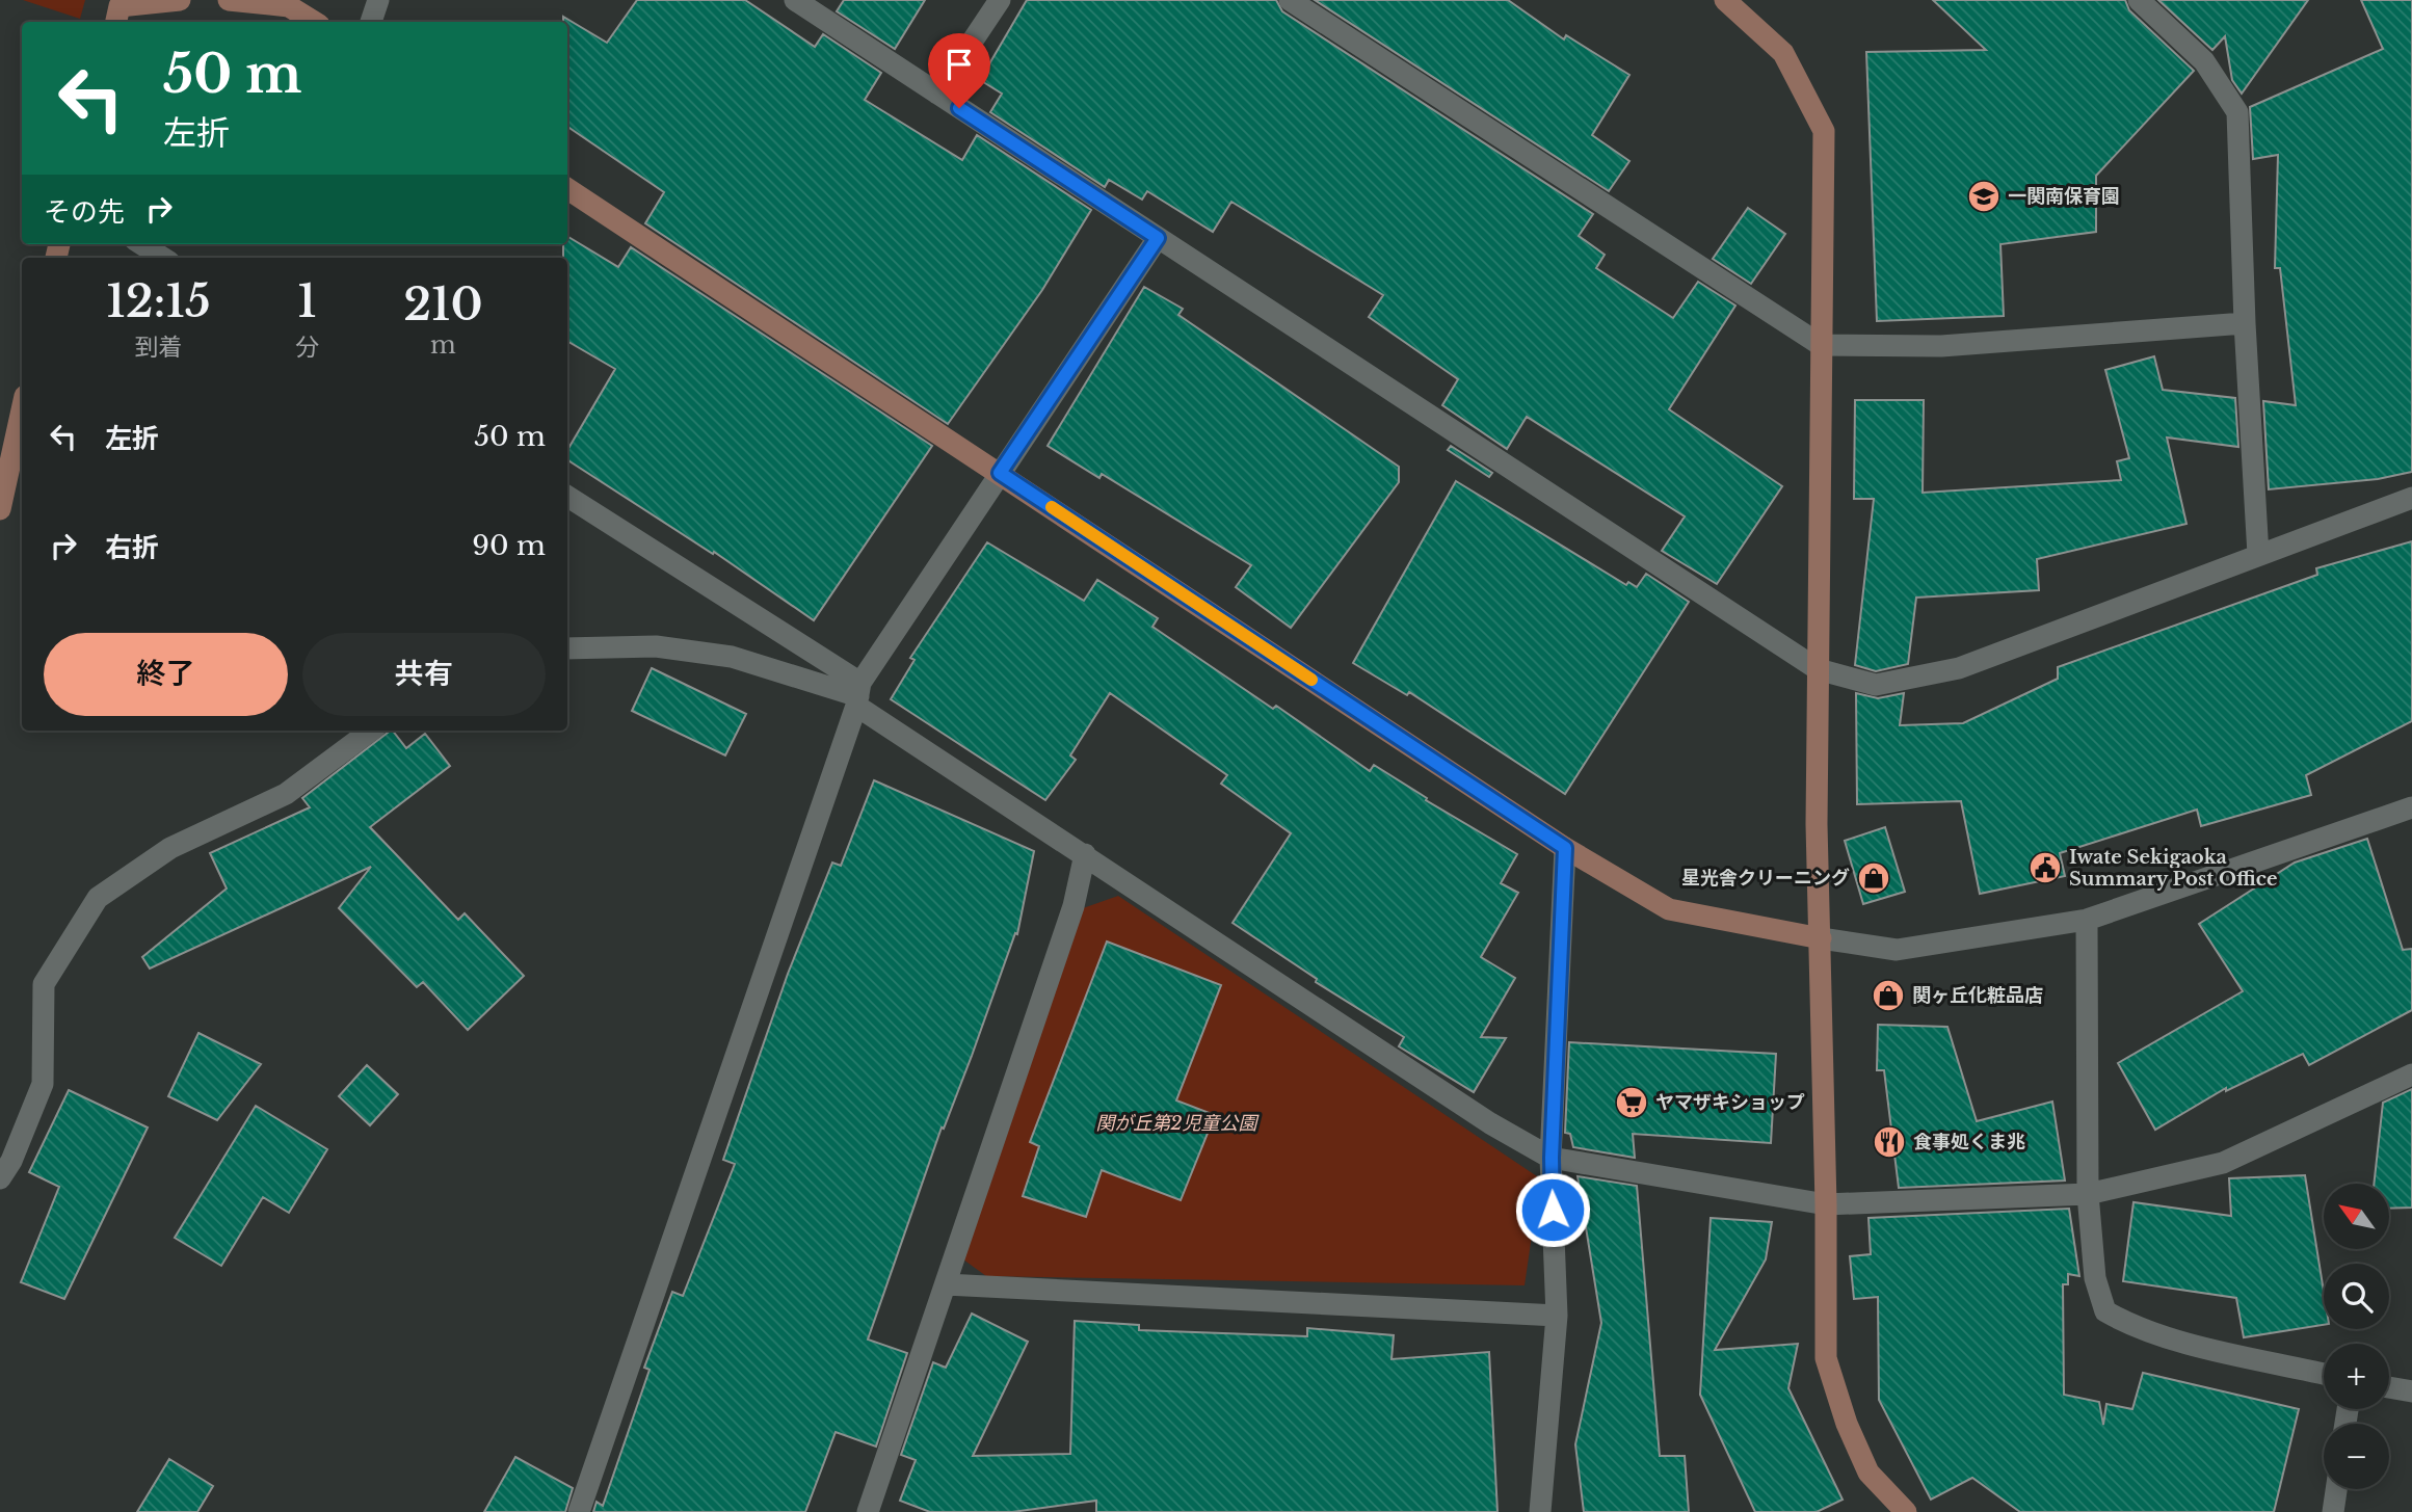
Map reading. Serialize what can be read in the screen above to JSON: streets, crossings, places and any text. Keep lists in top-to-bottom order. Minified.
{"parks":["関が丘第2児童公園"],"places":{"school or university":["一関南保育園"],"public building":["Iwate Sekigaoka Summary Post Office"],"shop":["星光舎クリーニング","関ヶ丘化粧品店"],"supermarket":["ヤマザキショップ"],"restaurant":["食事処くま兆"]},"north":"top left","page":{"turn":["50 m","左折"],"then":"その先","eta":["12:15","到着","1","分","210","m"],"list":[{"name":"左折","value":"50 m"},{"name":"右折","value":"90 m"}],"buttons":["終了","共有"],"map_buttons":["+","−"]}}
